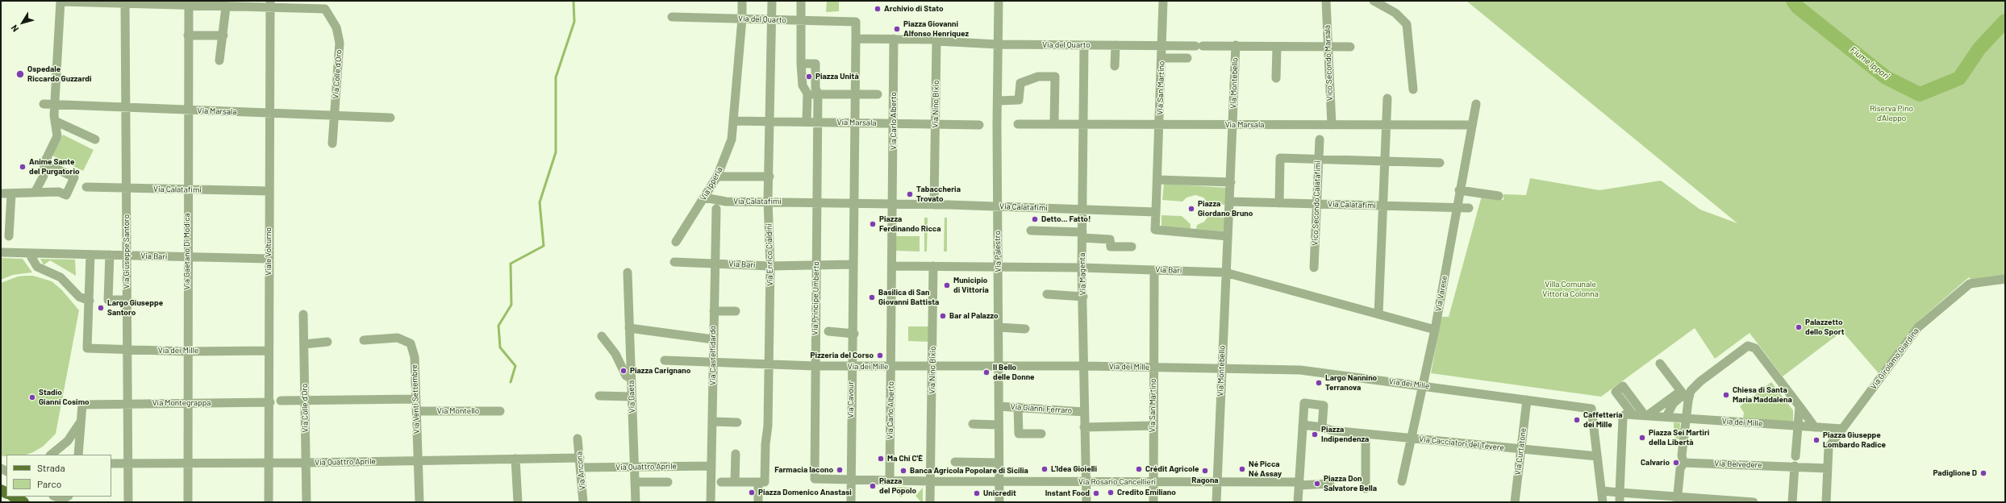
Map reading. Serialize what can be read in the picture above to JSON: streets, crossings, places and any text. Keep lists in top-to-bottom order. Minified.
{"streets":{"street":["Via del Quarto","Vico Secondo Marsala","Via Colle d'Oro","Via Montebello","Via San Martino","Via Nino Bixio","Via Marsala","Via Carlo Alberto","Via Ipperia","Via Calatafimi","Vico Secondo Calatafimi","Via Giuseppe Santoro","Via Gaetano Di Modica","Viale Volturno","Via Palestro","Via Enrico Cialdini","Via Bari","Via Magenta","Via Varese","Via Principe Umberto","Via dei Mille","Via Castelfidardo","Via Girolamo Giardina","Via Gaeta","Via Venti Settembre","Via Cavour","Via Montegrappa","Via Gianni Ferraro","Via Montello","Via Cacciatori del Tevere","Via Curtatone","Via Quattro Aprile","Via Belvedere","Via Ancona","Via Rosario Cancellieri"]},"crossings":[["Via del Quarto","Vico Secondo Marsala"],["Via del Quarto","Via Montebello"],["Via del Quarto","Via San Martino"],["Via del Quarto","Via Nino Bixio"],["Via del Quarto","Via Carlo Alberto"],["Via del Quarto","Via Ipperia"],["Via del Quarto","Via Palestro"],["Via del Quarto","Via Enrico Cialdini"],["Via del Quarto","Via Magenta"],["Vico Secondo Marsala","Via Marsala"],["Via Colle d'Oro","Via Marsala"],["Via Colle d'Oro","Viale Volturno"],["Via Colle d'Oro","Via Quattro Aprile"],["Via Montebello","Via San Martino"],["Via Montebello","Via Marsala"],["Via Montebello","Via Calatafimi"],["Via Montebello","Via Bari"],["Via Montebello","Via dei Mille"],["Via Montebello","Via Rosario Cancellieri"],["Via San Martino","Via Marsala"],["Via San Martino","Via Calatafimi"],["Via San Martino","Via Bari"],["Via San Martino","Via dei Mille"],["Via San Martino","Via Rosario Cancellieri"],["Via Nino Bixio","Via Marsala"],["Via Nino Bixio","Via Calatafimi"],["Via Nino Bixio","Via Bari"],["Via Nino Bixio","Via dei Mille"],["Via Nino Bixio","Via Rosario Cancellieri"],["Via Marsala","Via Carlo Alberto"],["Via Marsala","Via Ipperia"],["Via Marsala","Via Giuseppe Santoro"],["Via Marsala","Via Gaetano Di Modica"],["Via Marsala","Viale Volturno"],["Via Marsala","Via Enrico Cialdini"],["Via Marsala","Via Magenta"],["Via Marsala","Via Varese"],["Via Marsala","Via Principe Umberto"],["Via Carlo Alberto","Via Calatafimi"],["Via Carlo Alberto","Via Bari"],["Via Carlo Alberto","Via dei Mille"],["Via Carlo Alberto","Via Rosario Cancellieri"],["Via Ipperia","Via Calatafimi"],["Via Calatafimi","Vico Secondo Calatafimi"],["Via Calatafimi","Via Giuseppe Santoro"],["Via Calatafimi","Via Gaetano Di Modica"],["Via Calatafimi","Viale Volturno"],["Via Calatafimi","Via Palestro"],["Via Calatafimi","Via Enrico Cialdini"],["Via Calatafimi","Via Magenta"],["Via Calatafimi","Via Varese"],["Via Calatafimi","Via Principe Umberto"],["Via Calatafimi","Via Cavour"],["Via Giuseppe Santoro","Via Bari"],["Via Giuseppe Santoro","Via dei Mille"],["Via Giuseppe Santoro","Via Montegrappa"],["Via Giuseppe Santoro","Via Quattro Aprile"],["Via Gaetano Di Modica","Via Bari"],["Via Gaetano Di Modica","Via dei Mille"],["Via Gaetano Di Modica","Via Montegrappa"],["Via Gaetano Di Modica","Via Quattro Aprile"],["Viale Volturno","Via Bari"],["Viale Volturno","Via dei Mille"],["Viale Volturno","Via Montegrappa"],["Viale Volturno","Via Quattro Aprile"],["Via Palestro","Via Bari"],["Via Palestro","Via dei Mille"],["Via Palestro","Via Gianni Ferraro"],["Via Palestro","Via Rosario Cancellieri"],["Via Enrico Cialdini","Via Bari"],["Via Enrico Cialdini","Via dei Mille"],["Via Bari","Via Magenta"],["Via Bari","Via Varese"],["Via Bari","Via Principe Umberto"],["Via Bari","Via Castelfidardo"],["Via Bari","Via Cavour"],["Via Magenta","Via dei Mille"],["Via Magenta","Via Gianni Ferraro"],["Via Magenta","Via Rosario Cancellieri"],["Via Varese","Via dei Mille"],["Via Varese","Via Cacciatori del Tevere"],["Via Principe Umberto","Via dei Mille"],["Via Principe Umberto","Via Rosario Cancellieri"],["Via dei Mille","Via Castelfidardo"],["Via dei Mille","Via Girolamo Giardina"],["Via dei Mille","Via Cavour"],["Via dei Mille","Via Cacciatori del Tevere"],["Via dei Mille","Via Curtatone"],["Via Castelfidardo","Via Quattro Aprile"],["Via Girolamo Giardina","Via Belvedere"],["Via Gaeta","Via Quattro Aprile"],["Via Venti Settembre","Via Montello"],["Via Venti Settembre","Via Quattro Aprile"],["Via Cavour","Via Rosario Cancellieri"],["Via Cacciatori del Tevere","Via Curtatone"],["Via Quattro Aprile","Via Ancona"]],"water":["Fiume Ippari"],"parks":["Riserva Pino d'Aleppo","Villa Comunale Vittoria Colonna"],"places":["Archivio di Stato","Piazza Giovanni Alfonso Henriquez","Ospedale Riccardo Guzzardi","Piazza Unità","Anime Sante del Purgatorio","Tabaccheria Trovato","Piazza Giordano Bruno","Detto... Fatto!","Piazza Ferdinando Ricca","Municipio di Vittoria","Basilica di San Giovanni Battista","Largo Giuseppe Santoro","Bar al Palazzo","Palazzetto dello Sport","Pizzeria del Corso","Piazza Carignano","Il Bello delle Donne","Largo Nannino Terranova","Chiesa di Santa Maria Maddalena","Stadio Gianni Cosimo","Caffetteria dei Mille","Piazza Indipendenza","Piazza Sei Martiri della Libertà","Piazza Giuseppe Lombardo Radice","Ma Chi C'È","Calvario","L'Idea Gioielli","Crédit Agricole","Né Picca Né Assay","Farmacia Iacono","Banca Agricola Popolare di Sicilia","Ragona","Padiglione D","Piazza Don Salvatore Bella","Piazza del Popolo","Piazza Domenico Anastasi","Credito Emiliano","Unicredit","Instant Food"],"legend":["Strada","Parco"],"north":"bottom left"}
